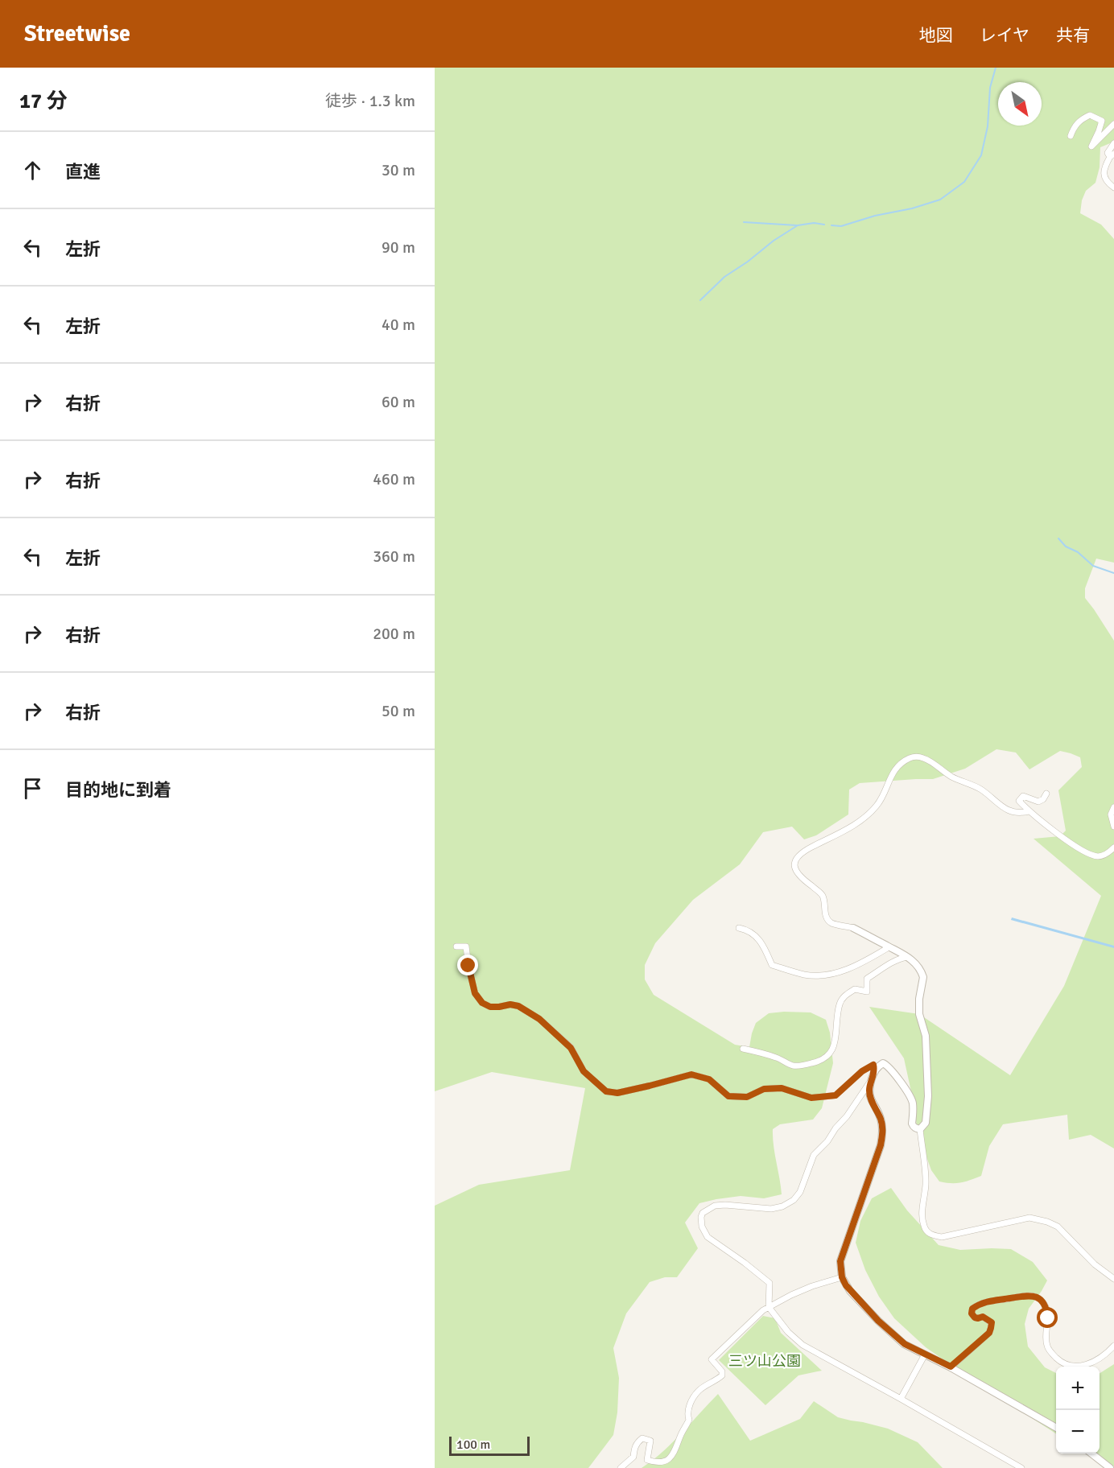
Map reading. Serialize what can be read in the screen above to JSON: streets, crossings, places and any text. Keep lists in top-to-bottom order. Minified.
{"parks":["三ツ山公園"],"scale_bar":"100 m","north":"bottom right","page":{"header":"Streetwise","nav":["地図","レイヤ","共有"],"heading":["17 分","徒歩 · 1.3 km"],"list":[["直進","30 m"],["左折","90 m"],["左折","40 m"],["右折","60 m"],["右折","460 m"],["左折","360 m"],["右折","200 m"],["右折","50 m"],"目的地に到着"],"map_buttons":["+","−"],"scale":"100 m"}}
